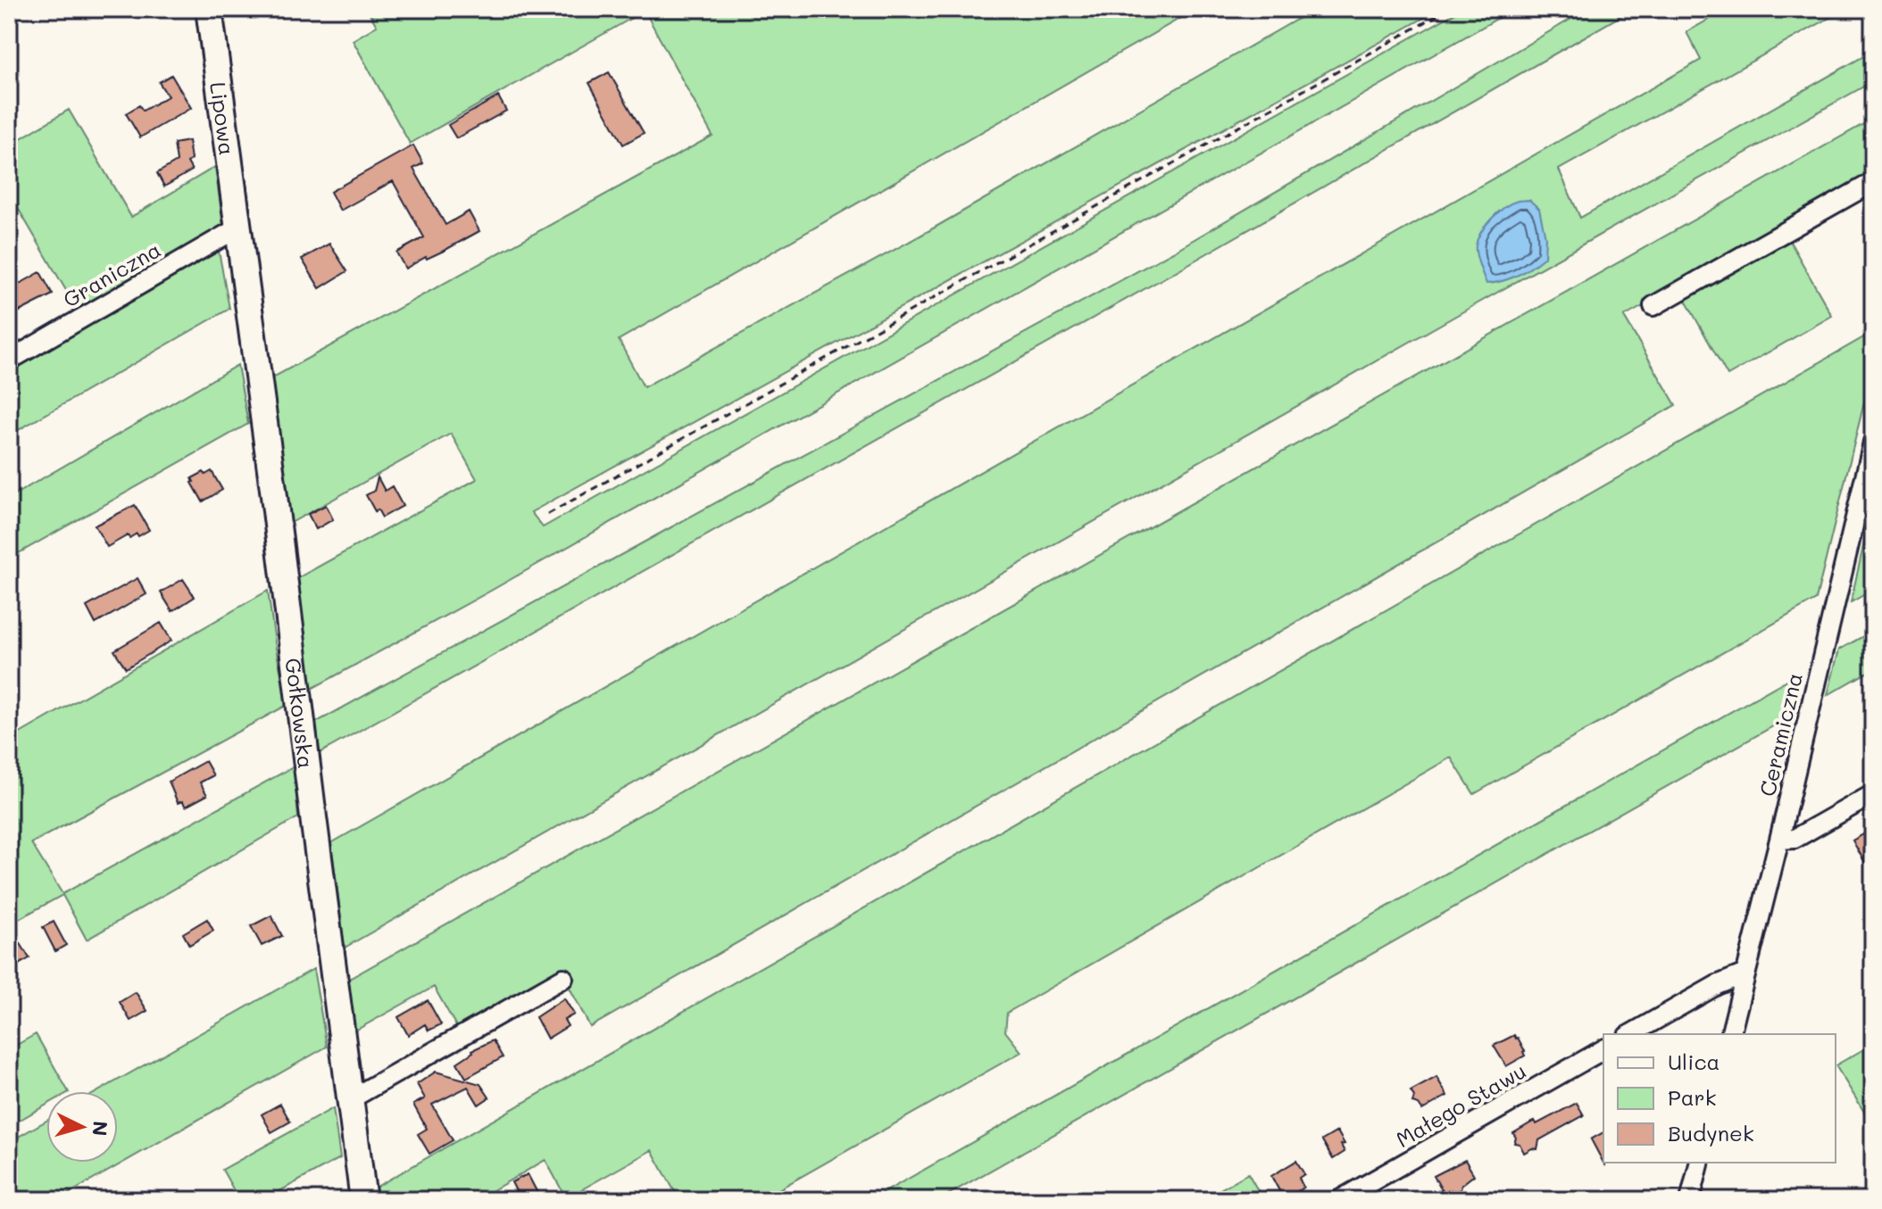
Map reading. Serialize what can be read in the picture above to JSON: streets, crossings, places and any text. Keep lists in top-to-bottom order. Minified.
{"streets":{"street":["Lipowa","Graniczna","Gołkowska","Ceramiczna","Małego Stawu"]},"crossings":[["Lipowa","Graniczna"],["Lipowa","Gołkowska"],["Graniczna","Gołkowska"]],"legend":["Ulica","Park","Budynek"],"north":"right"}
